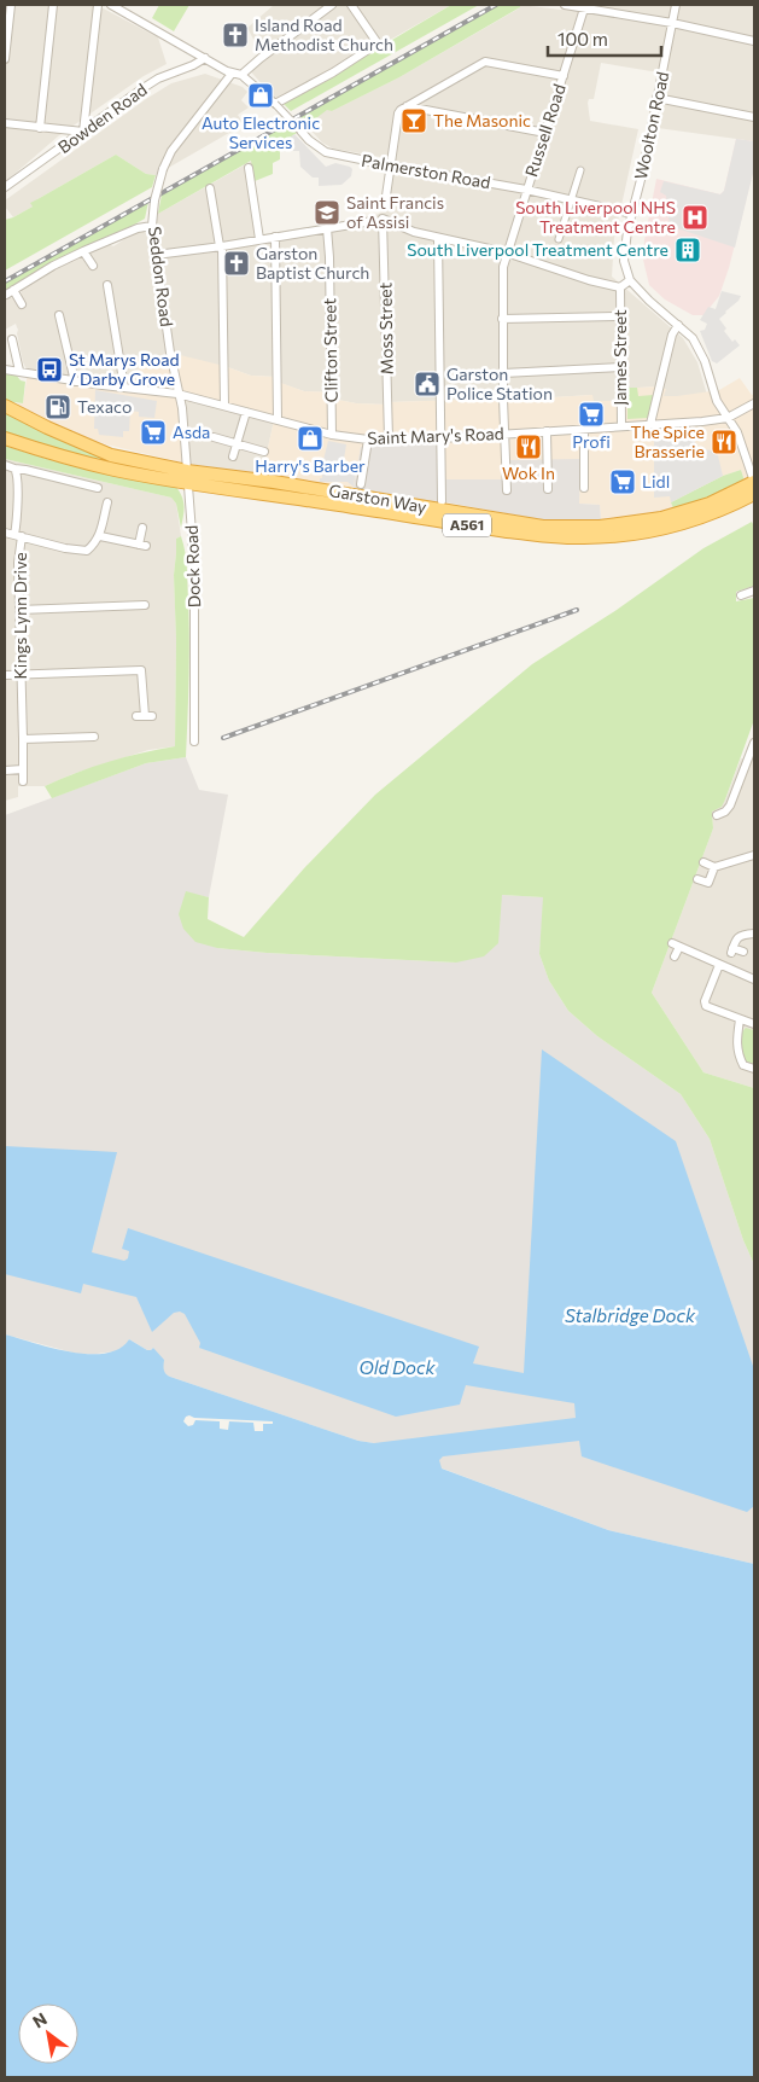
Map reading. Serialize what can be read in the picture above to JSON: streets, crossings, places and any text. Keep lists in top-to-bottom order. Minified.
{"streets":{"highway":["Garston Way","A561"],"street":["Bowden Road","Woolton Road","Russell Road","Palmerston Road","Seddon Road","Moss Street","Clifton Street","James Street","Saint Mary's Road","Dock Road","Kings Lynn Drive"]},"crossings":[["Woolton Road","Palmerston Road"],["Russell Road","Palmerston Road"],["Russell Road","Saint Mary's Road"],["Seddon Road","Saint Mary's Road"],["Seddon Road","Dock Road"],["Moss Street","Saint Mary's Road"],["Clifton Street","Saint Mary's Road"],["James Street","Saint Mary's Road"],["Saint Mary's Road","Dock Road"],["Garston Way","Dock Road"]],"water":["Stalbridge Dock","Old Dock"],"places":{"church":["Island Road Methodist Church","Garston Baptist Church"],"shop":["Auto Electronic Services","Harry's Barber"],"bar":["The Masonic"],"school or university":["Saint Francis of Assisi"],"hospital":["South Liverpool NHS Treatment Centre"],"building":["South Liverpool Treatment Centre"],"bus stop":["St Marys Road / Darby Grove"],"public building":["Garston Police Station"],"fuel station":["Texaco"],"supermarket":["Profi","Asda","Lidl"],"restaurant":["The Spice Brasserie","Wok In"]},"scale_bar":"100 m","north":"top left"}
